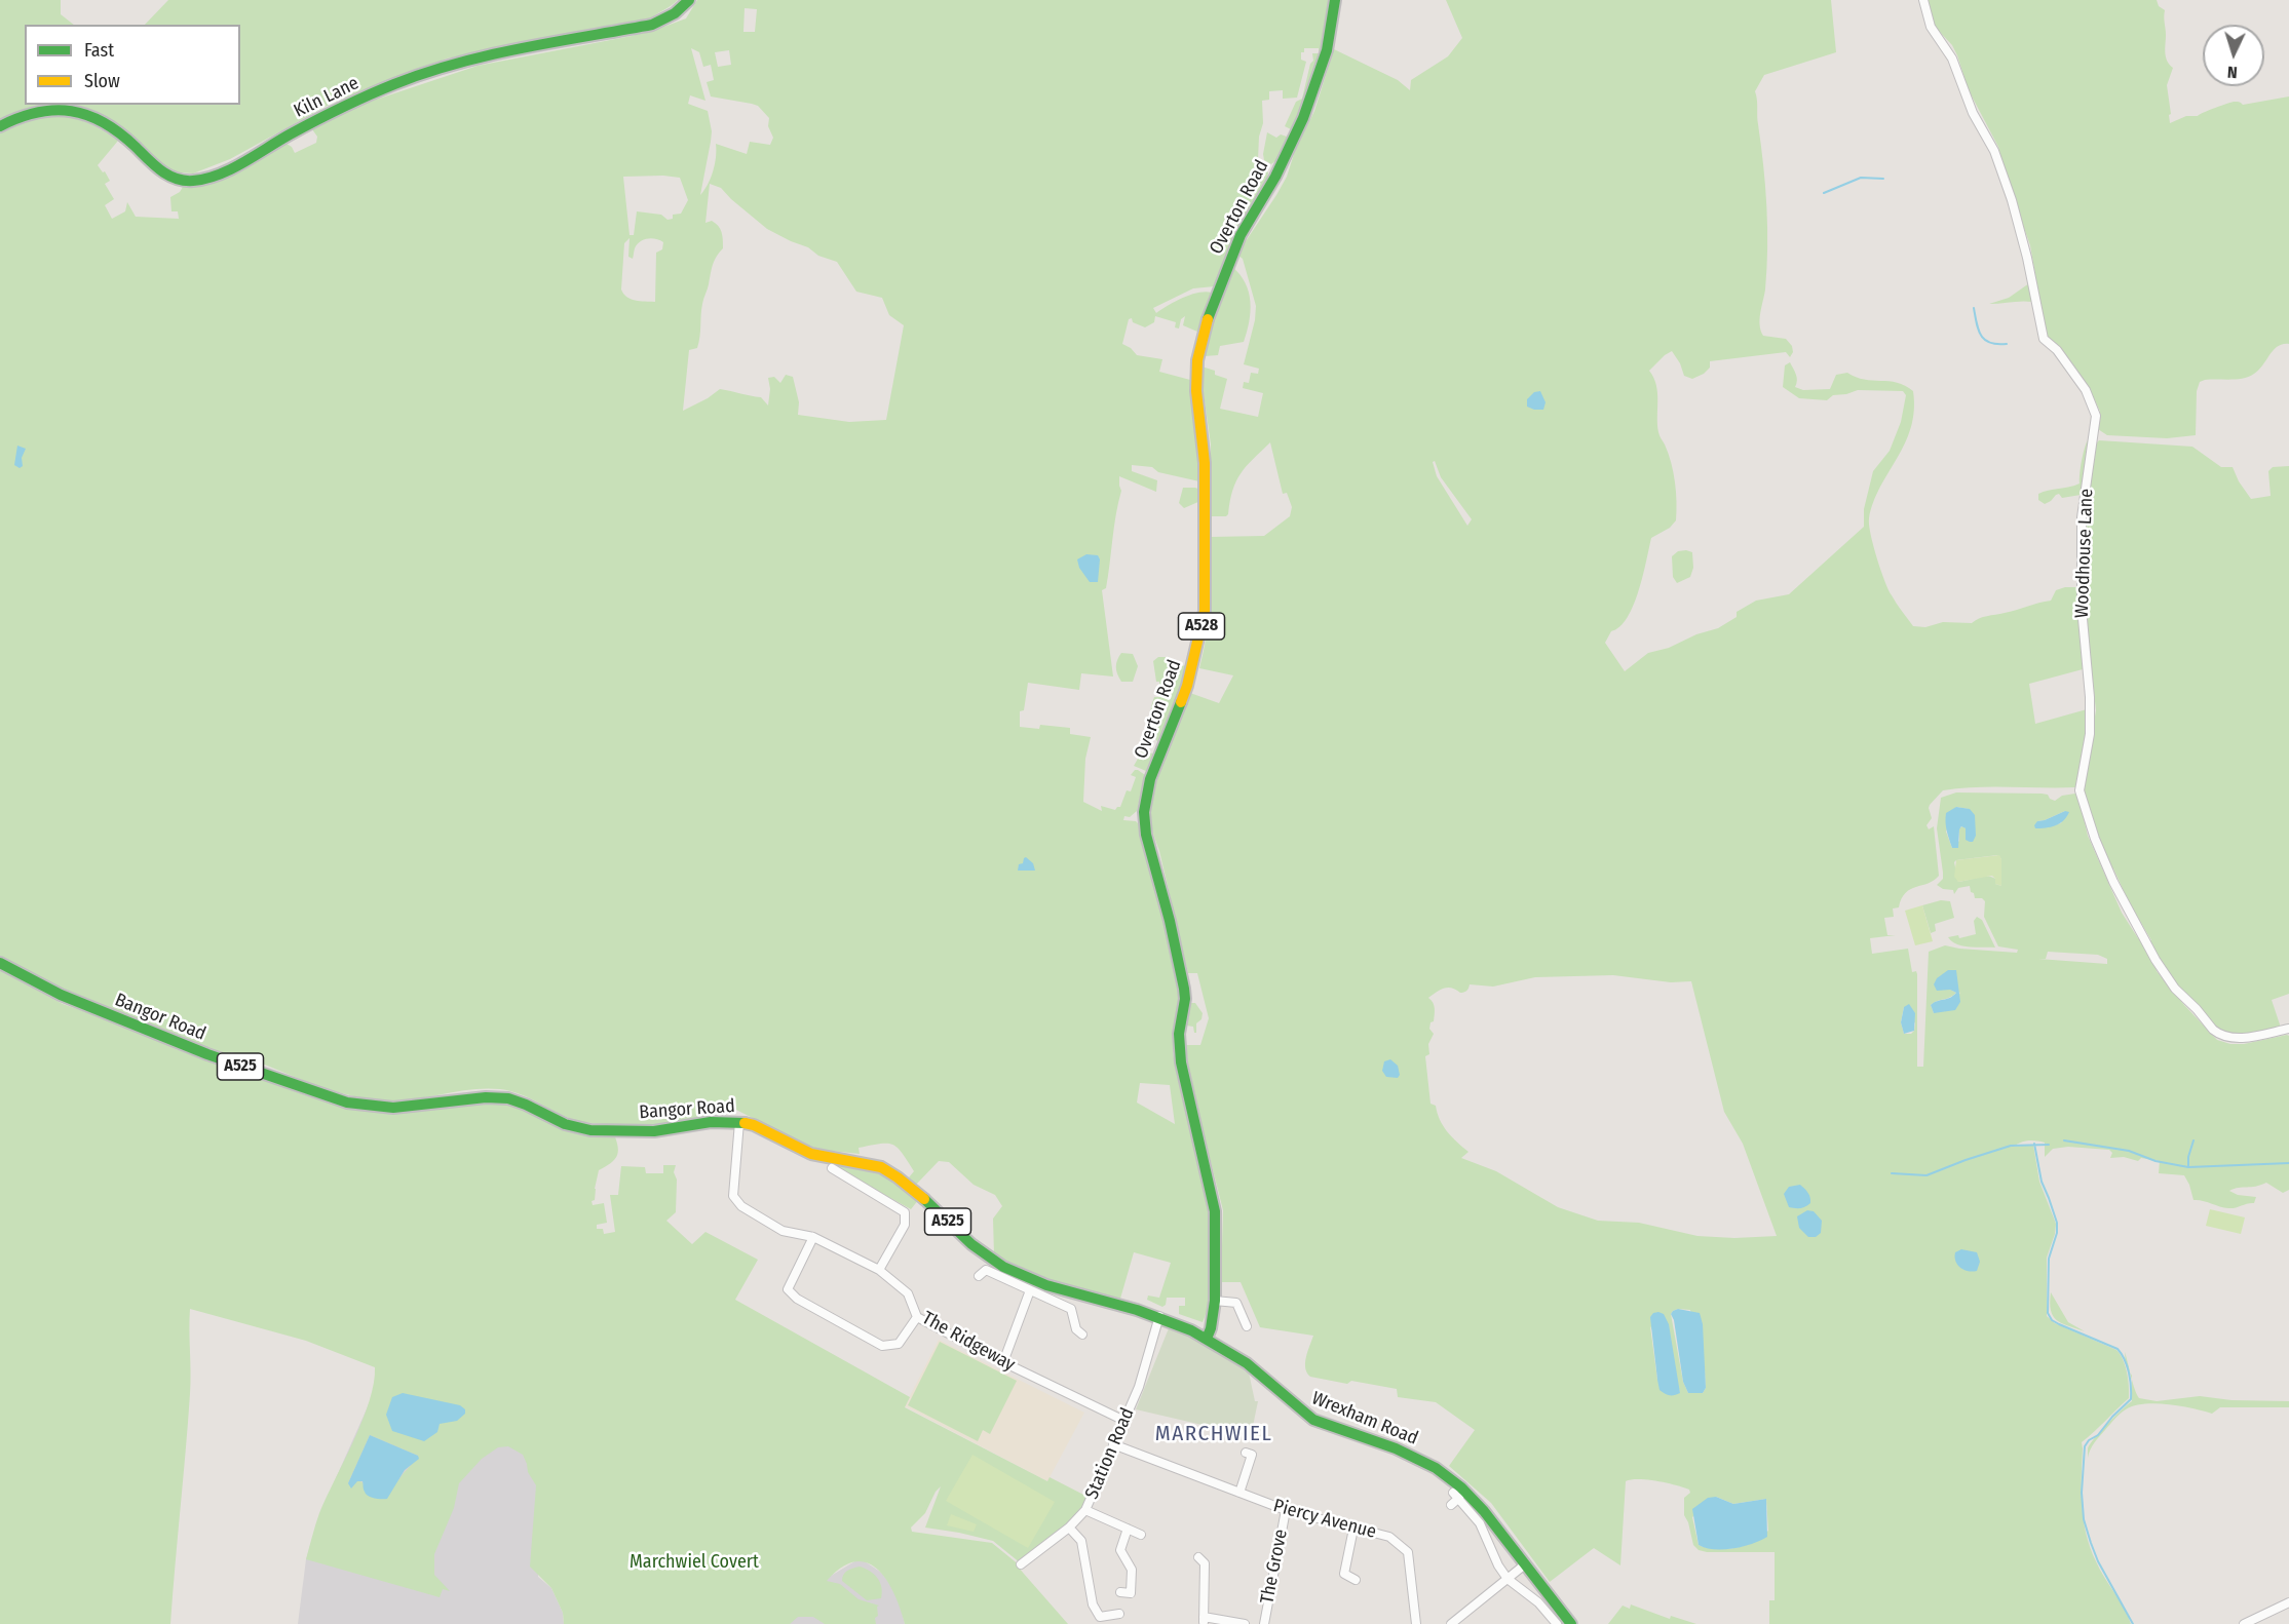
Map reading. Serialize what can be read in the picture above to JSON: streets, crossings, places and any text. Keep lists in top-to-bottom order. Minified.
{"streets":{"main road":["Kiln Lane","Overton Road","A528","Bangor Road","A525","Wrexham Road"],"street":["Woodhouse Lane","The Ridgeway","Station Road","Piercy Avenue","The Grove"]},"crossings":[["Overton Road","Bangor Road"],["Overton Road","Wrexham Road"],["Bangor Road","The Ridgeway"],["Bangor Road","Wrexham Road"],["Bangor Road","Station Road"],["The Ridgeway","Station Road"],["Station Road","Piercy Avenue"],["Piercy Avenue","The Grove"]],"districts":["MARCHWIEL"],"parks":["Marchwiel Covert"],"legend":["Fast","Slow"],"north":"bottom"}
